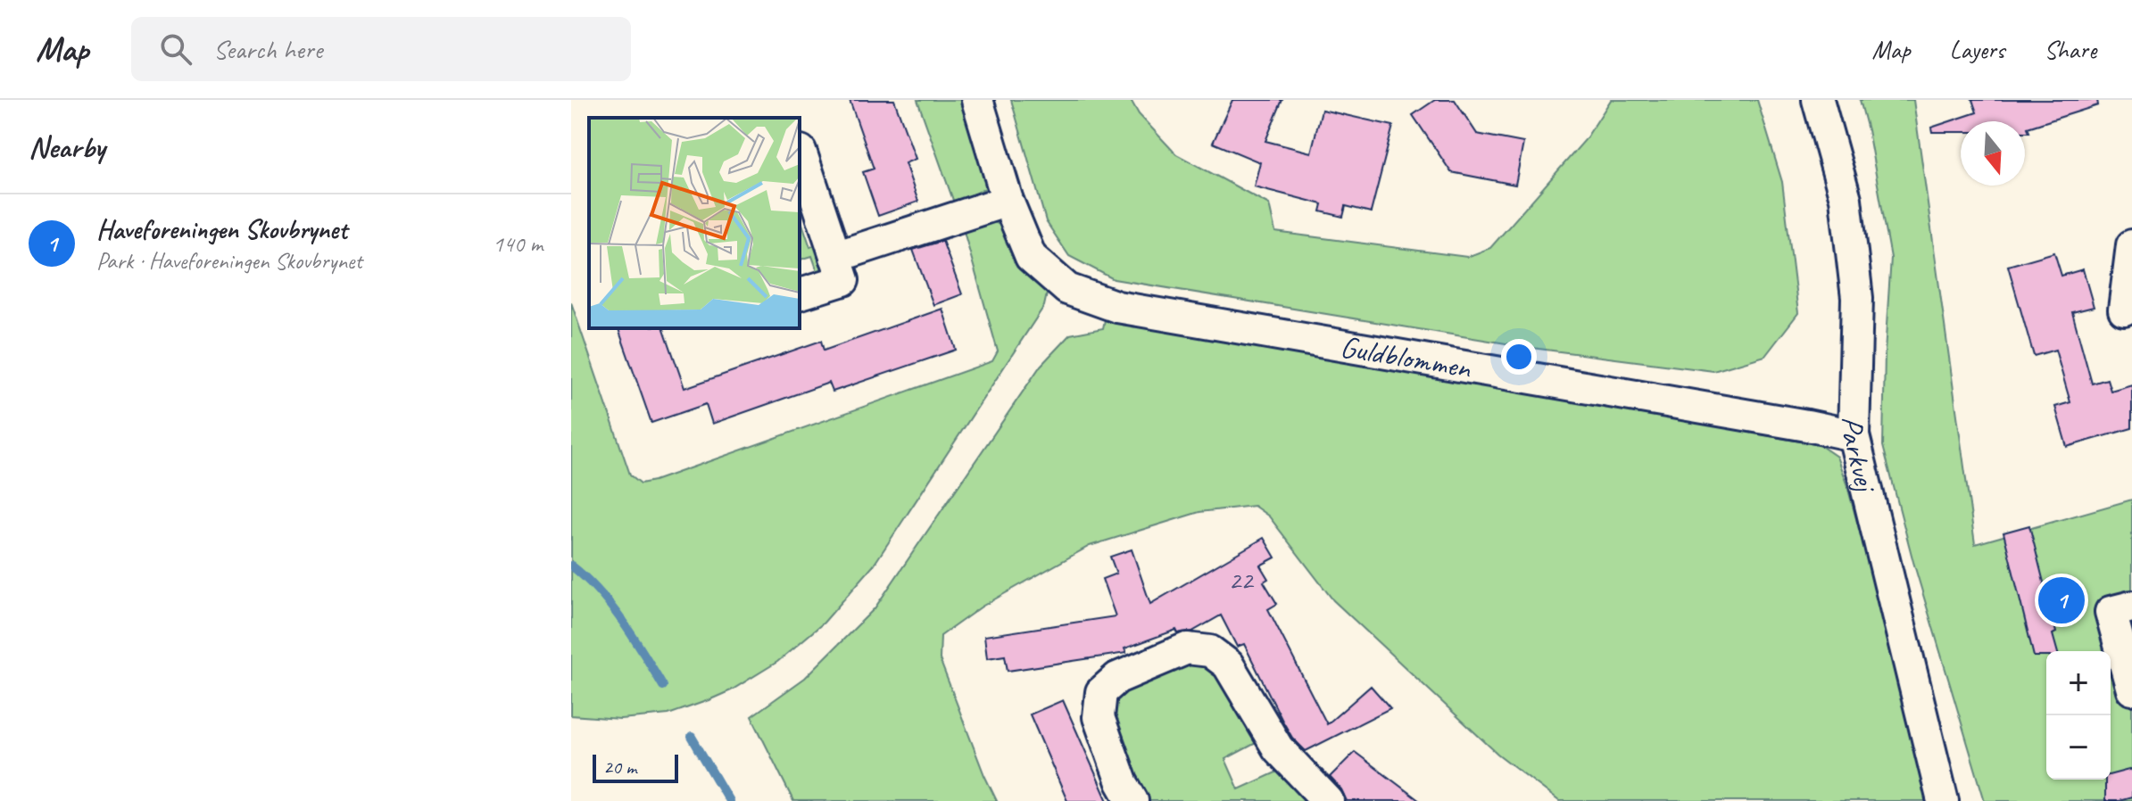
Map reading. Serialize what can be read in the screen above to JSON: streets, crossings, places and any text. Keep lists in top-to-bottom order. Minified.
{"streets":{"street":["Guldblommen","Parkvej"]},"crossings":[["Guldblommen","Parkvej"]],"house_numbers":["22"],"scale_bar":"20 m","north":"bottom","page":{"header":"Map","search":"Search here","nav":["Map","Layers","Share"],"heading":"Nearby","list":[{"mark":"1","name":"Haveforeningen Skovbrynet","note":"Park · Haveforeningen Skovbrynet","value":"140 m"}],"pins":"1","map_buttons":["+","−"],"scale":"20 m"}}
